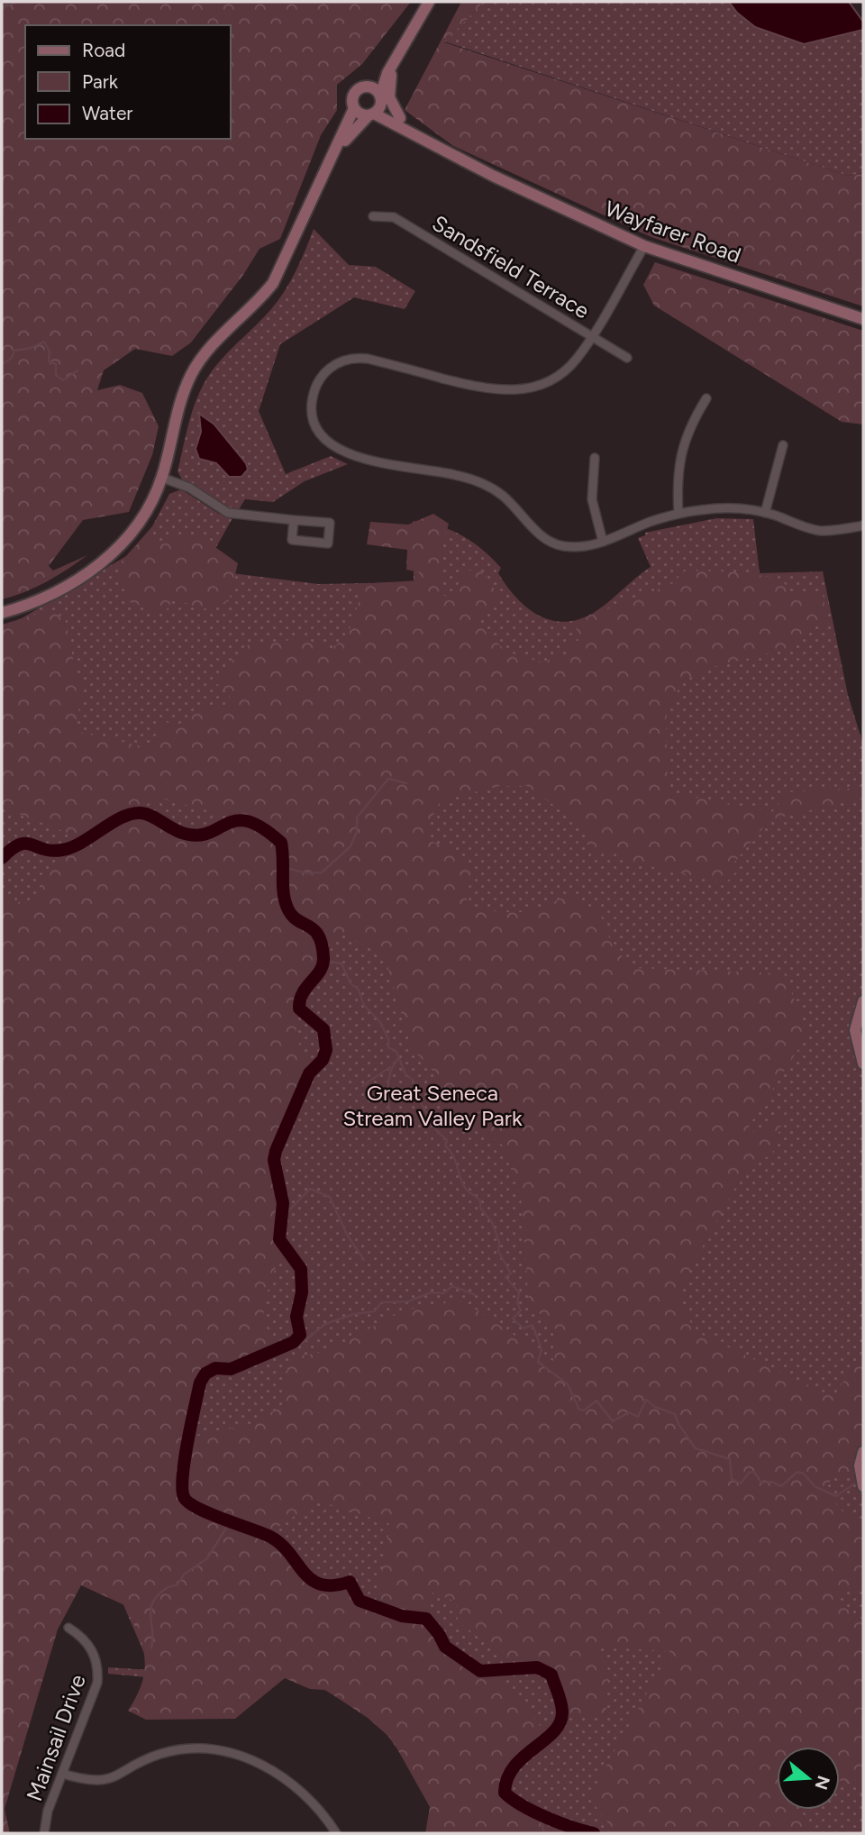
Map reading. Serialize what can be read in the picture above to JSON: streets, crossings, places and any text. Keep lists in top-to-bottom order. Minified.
{"streets":{"street":["Wayfarer Road","Sandsfield Terrace","Mainsail Drive"]},"parks":["Great Seneca Stream Valley Park"],"legend":["Road","Park","Water"],"north":"right"}
